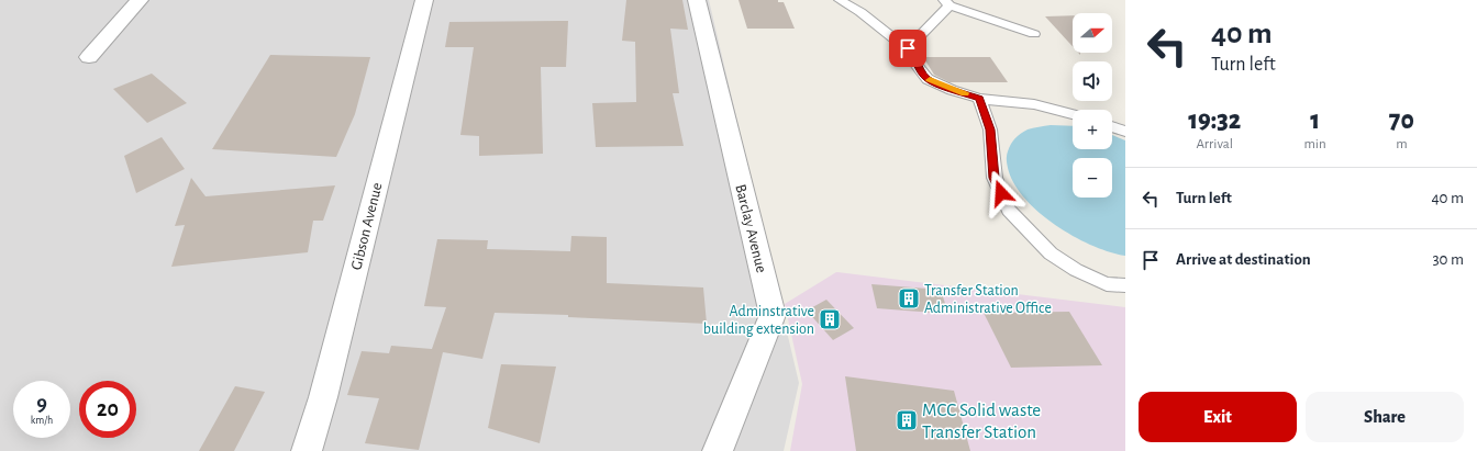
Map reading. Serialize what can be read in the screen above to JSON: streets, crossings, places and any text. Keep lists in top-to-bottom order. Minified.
{"streets":{"street":["Gibson Avenue","Barclay Avenue"]},"places":{"building":["Transfer Station Administrative Office","Adminstrative building extension","MCC Solid waste Transfer Station"]},"north":"right","page":{"turn":["40 m","Turn left"],"map_buttons":["+","−"],"eta":["19:32","Arrival","1","min","70","m"],"list":[{"name":"Turn left","value":"40 m"},{"name":"Arrive at destination","value":"30 m"}],"speed":"9 km/h","limit":"20","buttons":["Exit","Share"]}}
